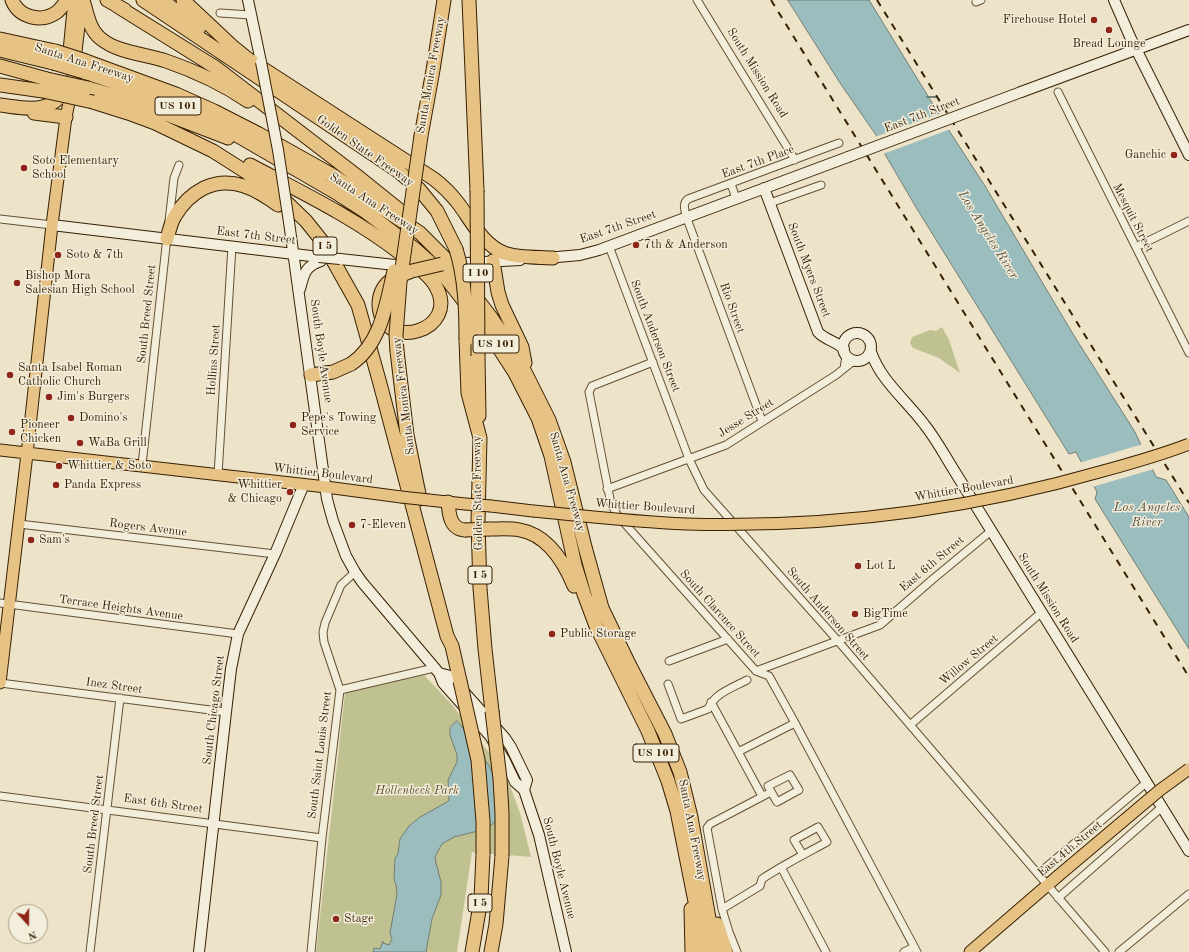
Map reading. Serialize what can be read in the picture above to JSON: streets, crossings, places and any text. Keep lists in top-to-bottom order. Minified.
{"streets":{"highway":["Santa Ana Freeway","Santa Monica Freeway","US 101","Golden State Freeway","I 5","I 10"],"main road":["South Mission Road","East 7th Street","South Myers Street","South Boyle Avenue","Whittier Boulevard","South Chicago Street","East 4th Street"],"street":["East 7th Place","Mesquit Street","Rio Street","South Breed Street","South Anderson Street","Hollins Street","Jesse Street","Rogers Avenue","East 6th Street","Terrace Heights Avenue","South Clarence Street","Willow Street","Inez Street","South Saint Louis Street"]},"crossings":[["South Mission Road","East 7th Place"],["South Mission Road","South Myers Street"],["South Mission Road","Jesse Street"],["South Mission Road","East 6th Street"],["South Mission Road","Willow Street"],["South Mission Road","East 4th Street"],["Santa Monica Freeway","I 5"],["East 7th Street","I 5"],["East 7th Street","South Myers Street"],["East 7th Street","Rio Street"],["East 7th Street","South Breed Street"],["East 7th Street","South Anderson Street"],["East 7th Street","South Boyle Avenue"],["East 7th Street","Hollins Street"],["Golden State Freeway","I 10"],["East 7th Place","Rio Street"],["South Myers Street","Jesse Street"],["Rio Street","Jesse Street"],["South Breed Street","Whittier Boulevard"],["South Breed Street","East 6th Street"],["South Breed Street","Inez Street"],["South Anderson Street","Jesse Street"],["South Anderson Street","East 6th Street"],["South Anderson Street","South Clarence Street"],["South Anderson Street","Willow Street"],["South Anderson Street","East 4th Street"],["South Boyle Avenue","Whittier Boulevard"],["South Boyle Avenue","South Saint Louis Street"],["Hollins Street","Whittier Boulevard"],["Jesse Street","South Clarence Street"],["Whittier Boulevard","South Chicago Street"],["Rogers Avenue","South Chicago Street"],["East 6th Street","South Clarence Street"],["East 6th Street","South Chicago Street"],["East 6th Street","South Saint Louis Street"],["Terrace Heights Avenue","South Chicago Street"],["Inez Street","South Chicago Street"]],"water":["Los Angeles River"],"parks":["Hollenbeck Park"],"places":["Firehouse Hotel","Bread Lounge","Ganchic","Soto Elementary School","7th & Anderson","Soto & 7th","Bishop Mora Salesian High School","Santa Isabel Roman Catholic Church","Jim's Burgers","Domino's","Pepe's Towing Service","Pioneer Chicken","WaBa Grill","Whittier & Soto","Panda Express","Whittier & Chicago","7-Eleven","Sam's","Lot L","BigTime","Public Storage","Stage"],"north":"bottom"}
